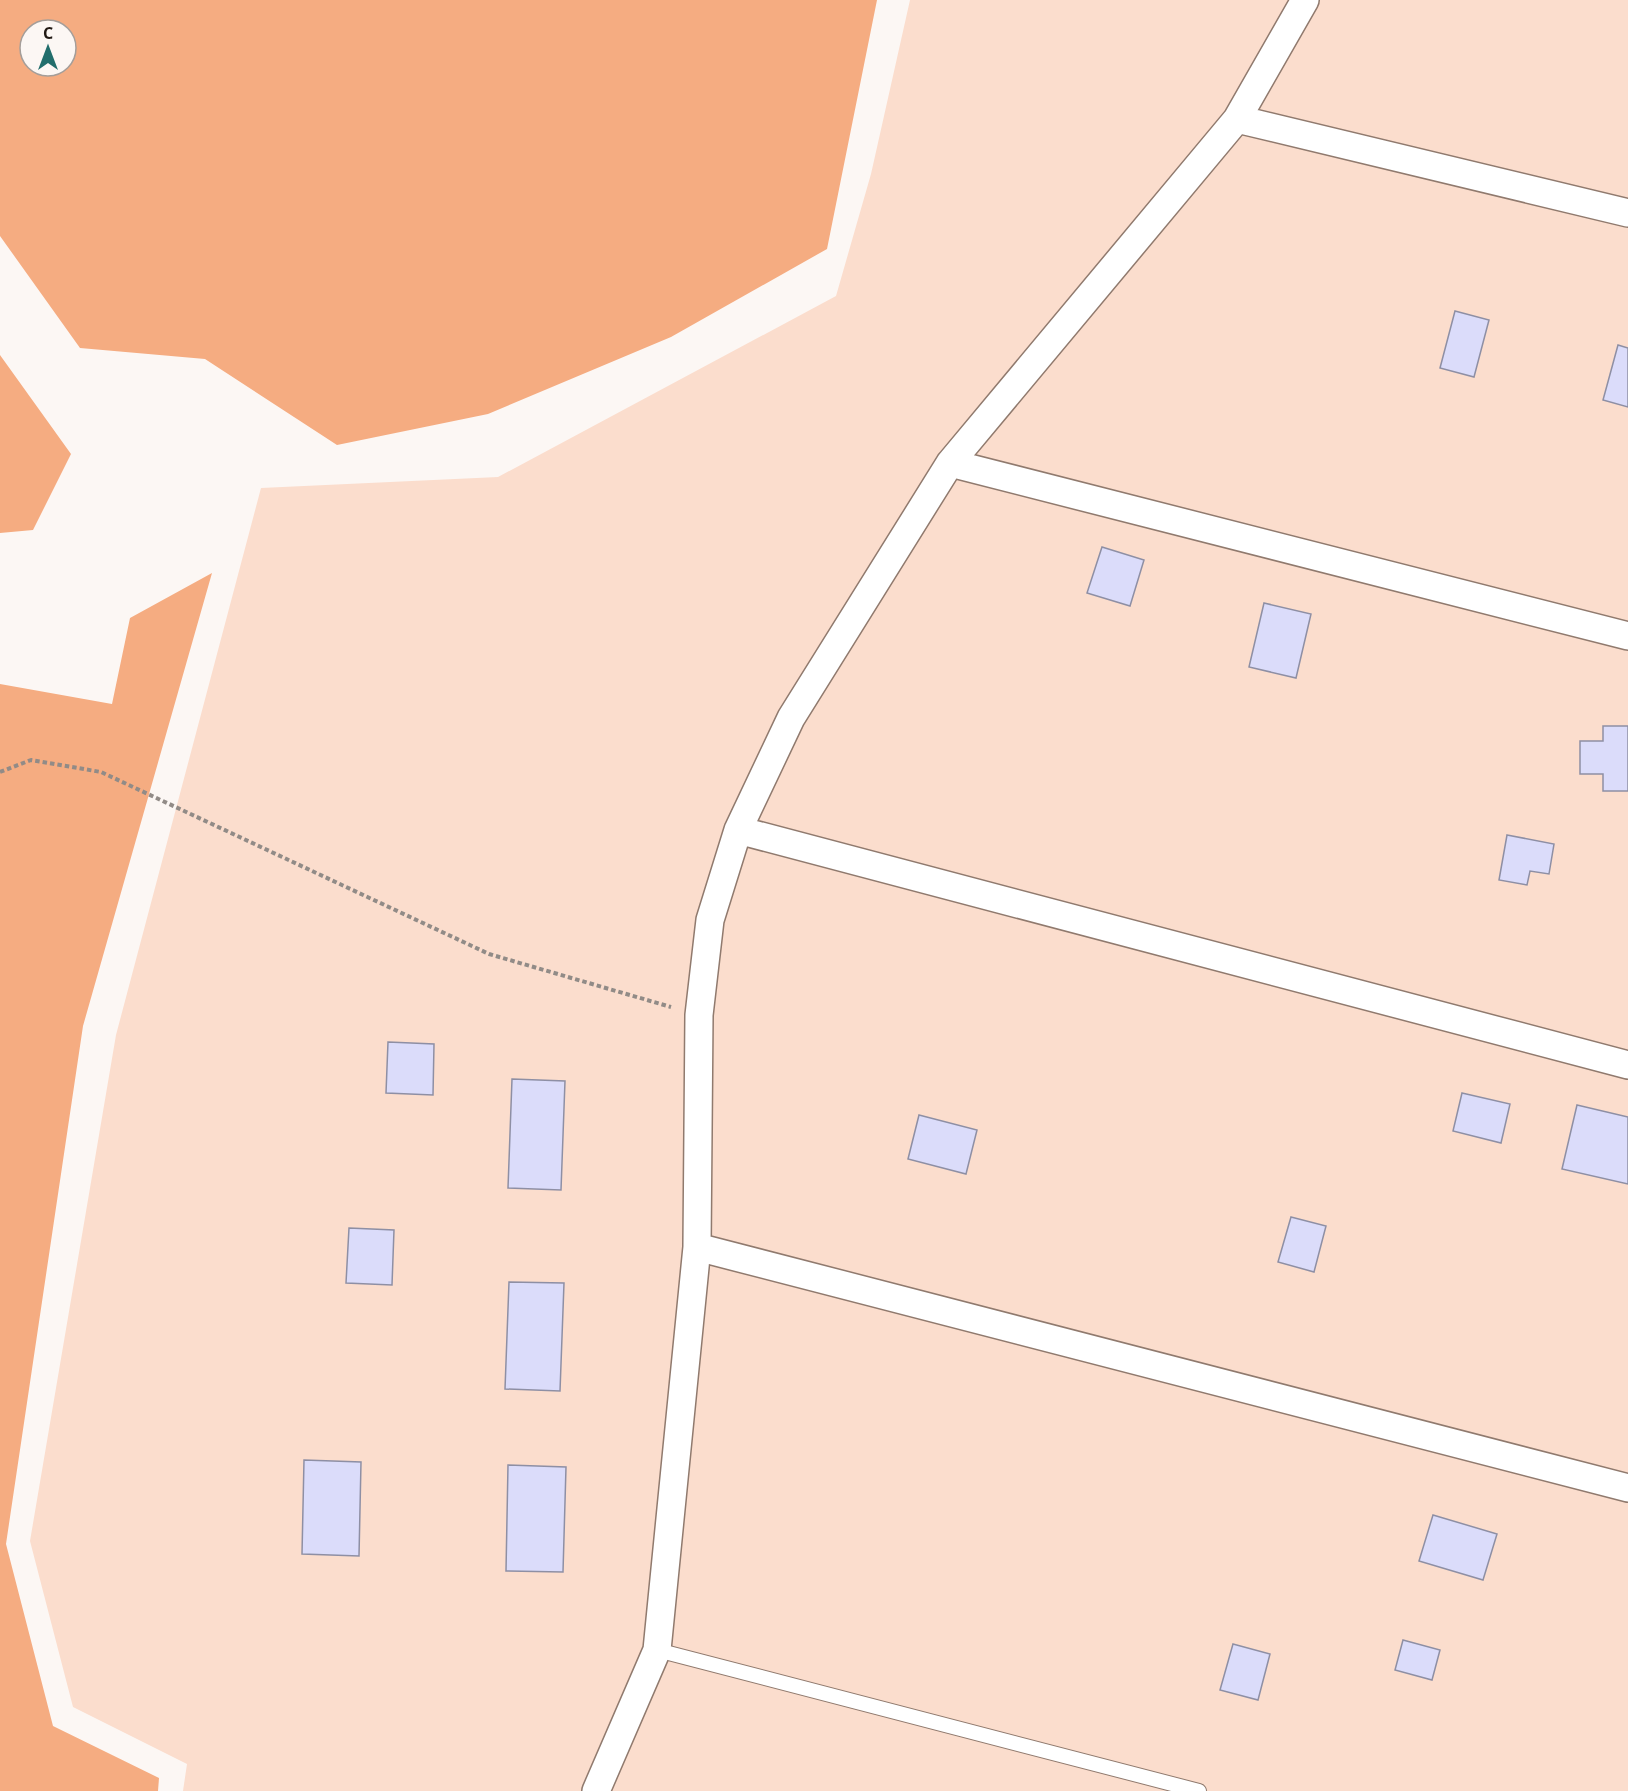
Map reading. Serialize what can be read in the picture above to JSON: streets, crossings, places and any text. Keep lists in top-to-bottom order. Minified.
{"north":"top"}
